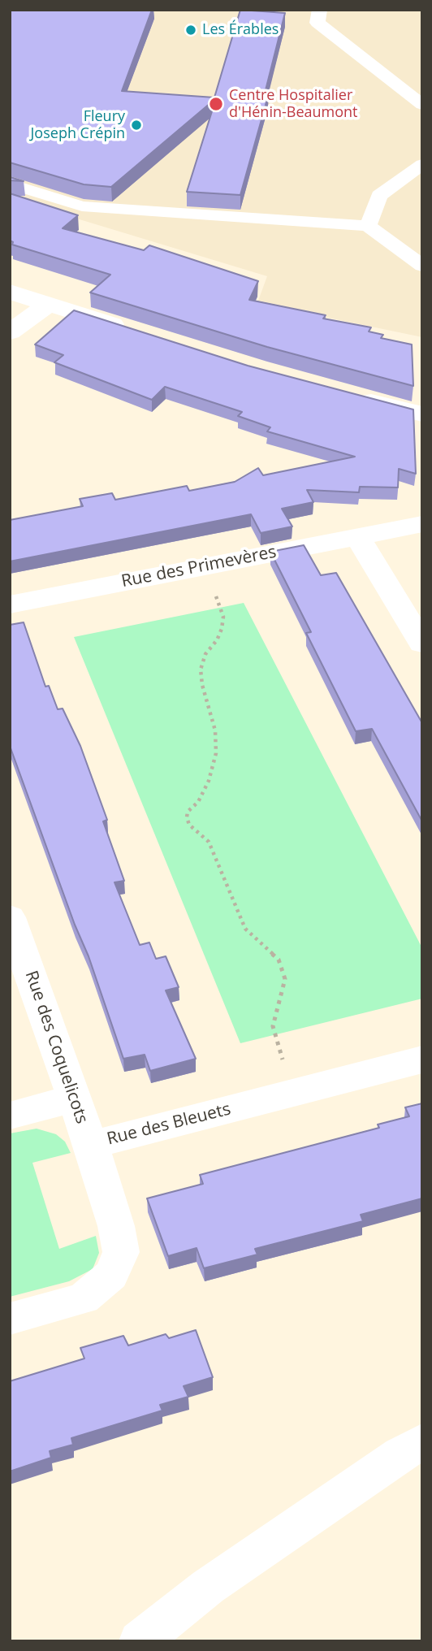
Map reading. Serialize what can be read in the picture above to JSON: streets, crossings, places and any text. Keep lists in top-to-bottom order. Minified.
{"streets":{"street":["Rue des Primevères","Rue des Coquelicots","Rue des Bleuets"]},"crossings":[["Rue des Coquelicots","Rue des Bleuets"]],"places":["Les Érables","Centre Hospitalier d'Hénin-Beaumont","Fleury Joseph Crépin"]}
